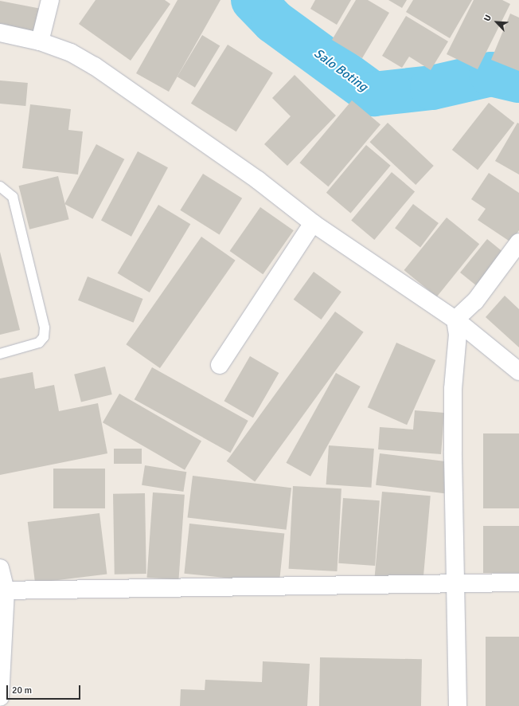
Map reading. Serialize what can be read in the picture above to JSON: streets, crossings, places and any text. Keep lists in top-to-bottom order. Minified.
{"water":["Salo Boting"],"scale_bar":"20 m","north":"top left"}
